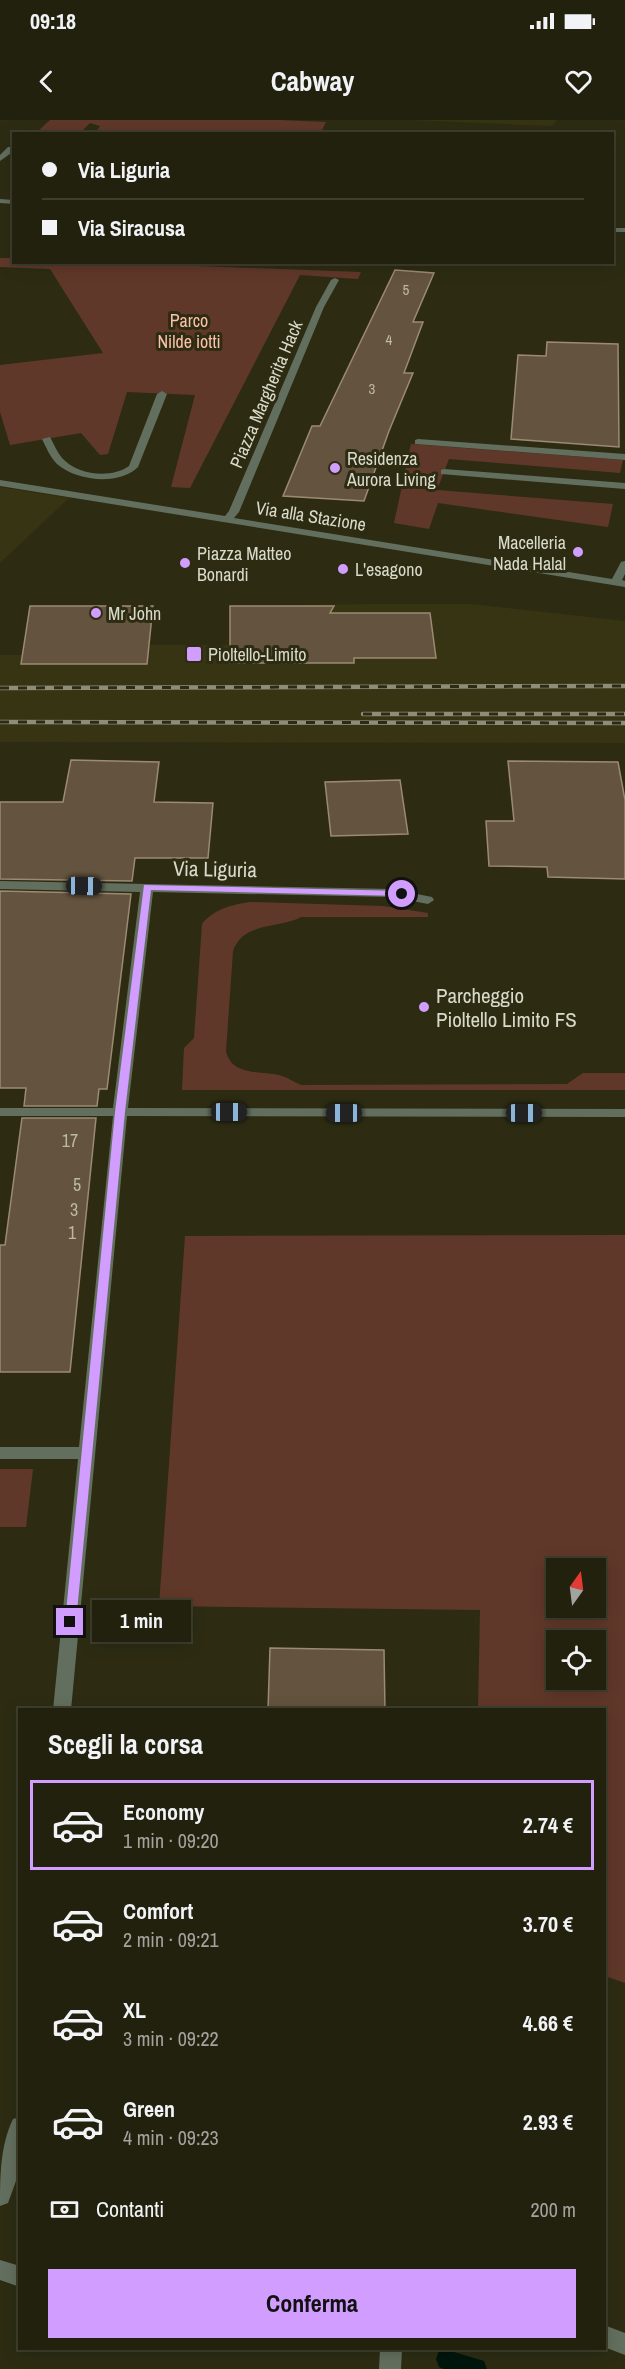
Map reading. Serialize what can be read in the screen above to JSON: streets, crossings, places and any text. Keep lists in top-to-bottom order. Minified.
{"streets":{"street":["Piazza Margherita Hack","Via alla Stazione","Via Liguria"]},"crossings":[["Piazza Margherita Hack","Via alla Stazione"]],"parks":["Parco Nilde iotti"],"places":{"other":["Residenza Aurora Living","Macelleria Nada Halal","Piazza Matteo Bonardi","L'esagono","Mr John","Parcheggio Pioltello Limito FS"],"transit":["Pioltello-Limito"]},"house_numbers":["5","4","3","17","5","3","1"],"north":"top","page":{"status":"09:18","header":"Cabway","banner":["Via Liguria","Via Siracusa"],"bubble":"1 min","heading":"Scegli la corsa","list":[{"name":"Economy","note":"1 min · 09:20","value":"2.74 €"},{"name":"Comfort","note":"2 min · 09:21","value":"3.70 €"},{"name":"XL","note":"3 min · 09:22","value":"4.66 €"},{"name":"Green","note":"4 min · 09:23","value":"2.93 €"}],"pay":["Contanti","200 m"],"buttons":"Conferma"}}
